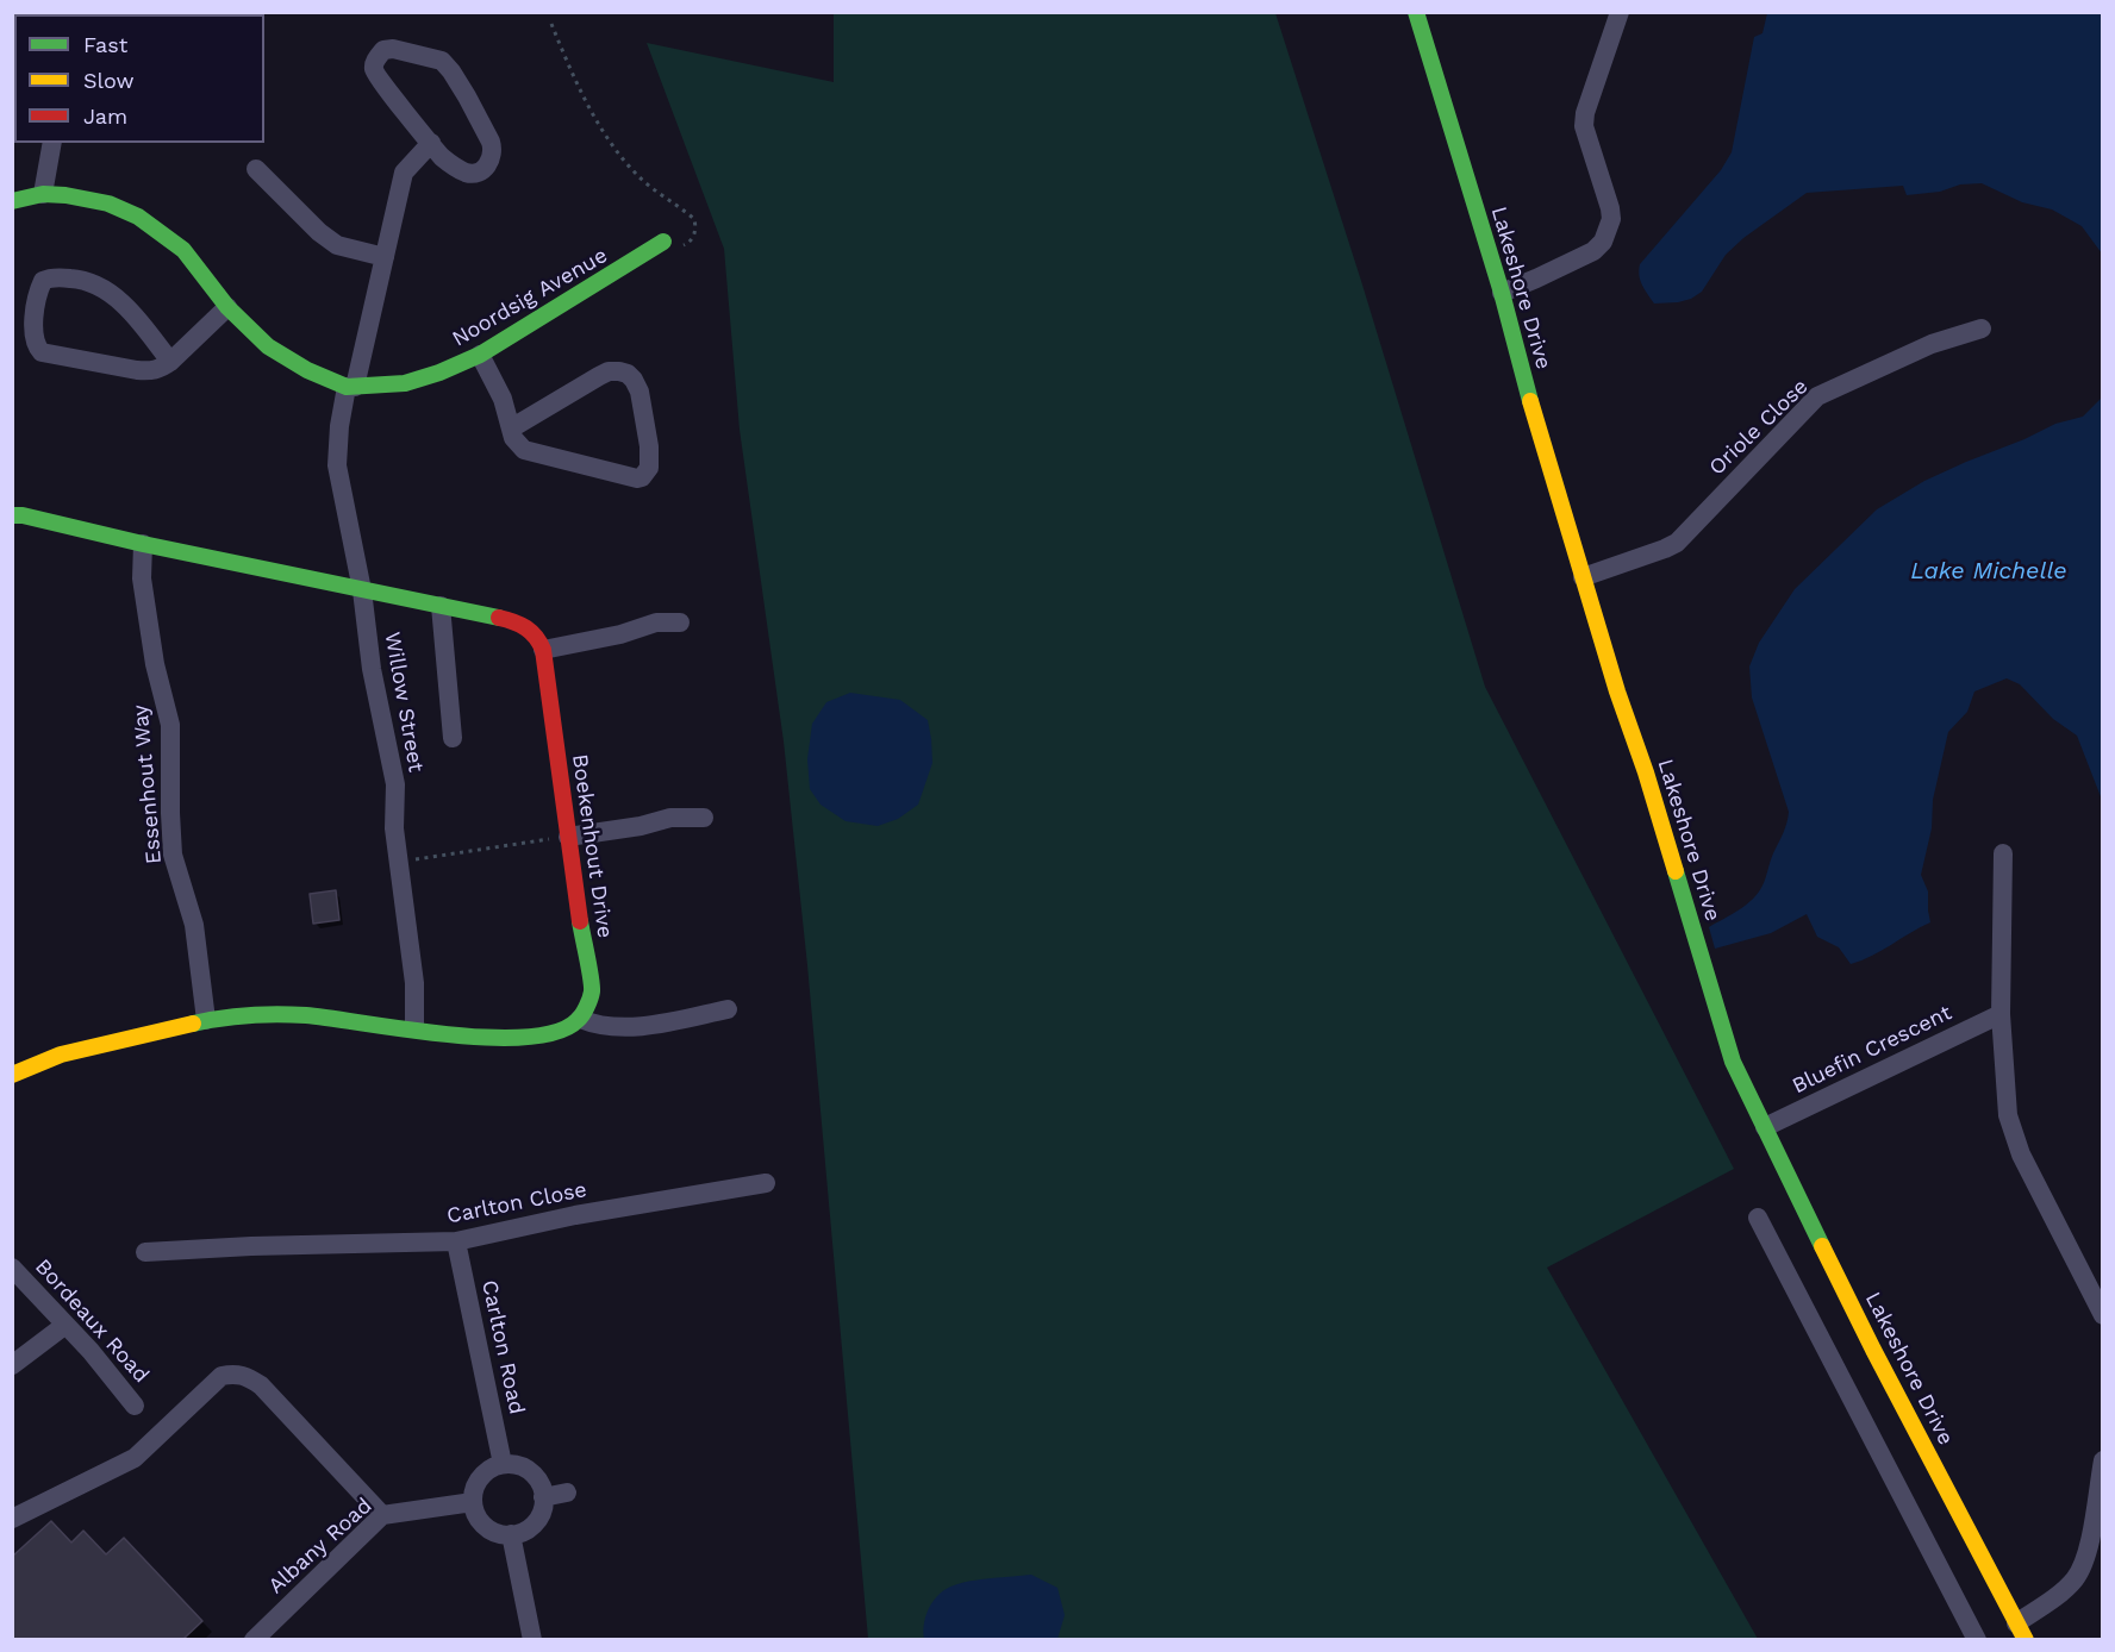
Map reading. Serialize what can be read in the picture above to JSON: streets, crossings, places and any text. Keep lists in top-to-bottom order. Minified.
{"streets":{"street":["Lakeshore Drive","Noordsig Avenue","Oriole Close","Willow Street","Essenhout Way","Boekenhout Drive","Bluefin Crescent","Carlton Close","Bordeaux Road","Carlton Road","Albany Road"]},"crossings":[["Lakeshore Drive","Oriole Close"],["Lakeshore Drive","Bluefin Crescent"],["Noordsig Avenue","Willow Street"],["Carlton Close","Carlton Road"],["Carlton Road","Albany Road"]],"water":["Lake Michelle"],"legend":["Fast","Slow","Jam"]}
